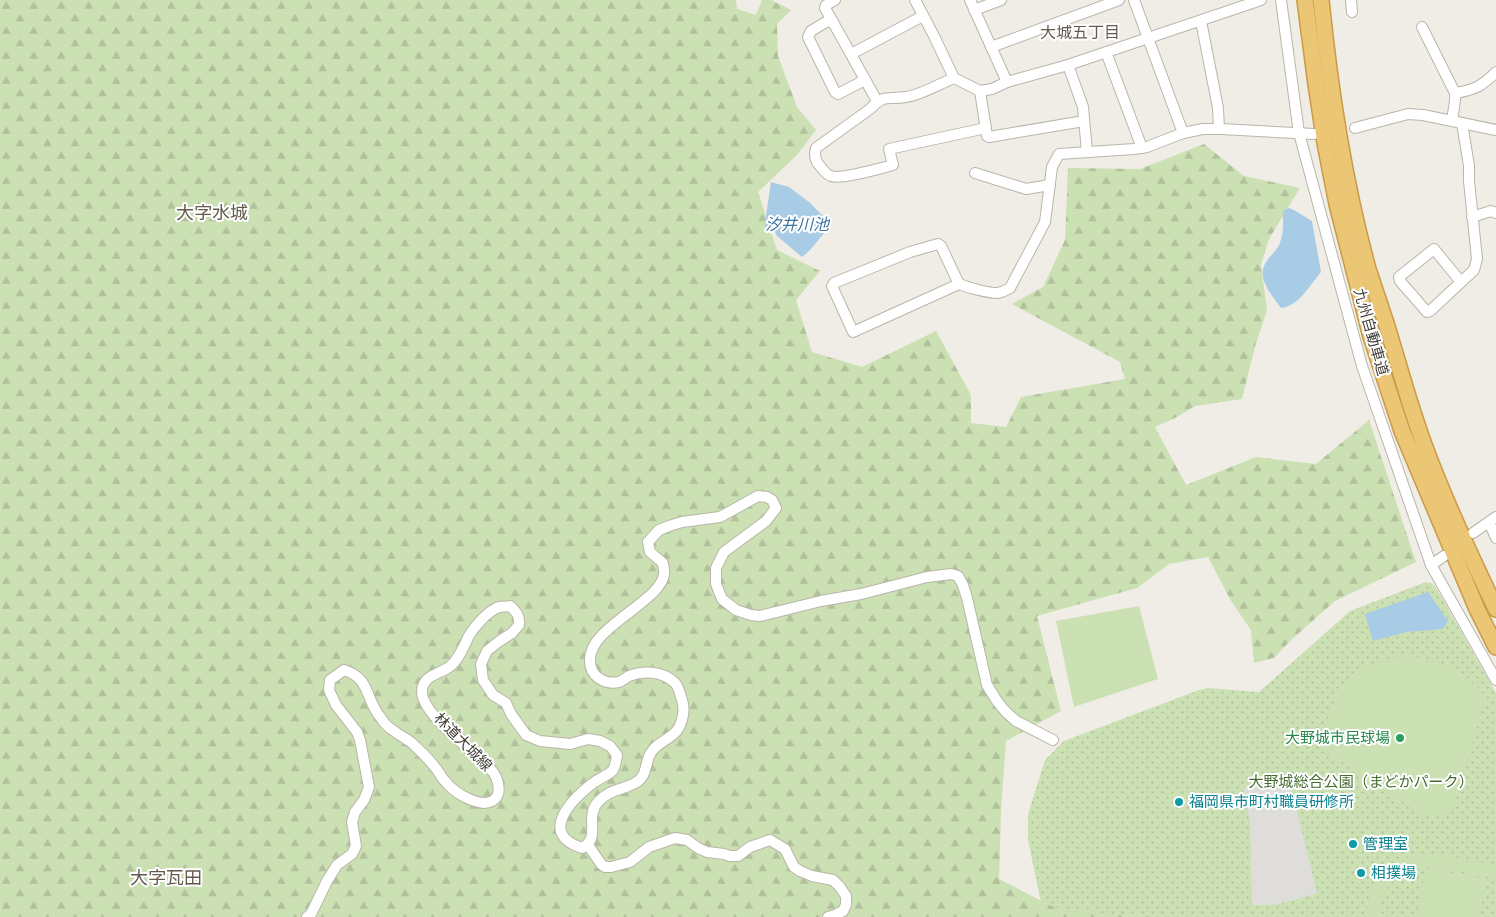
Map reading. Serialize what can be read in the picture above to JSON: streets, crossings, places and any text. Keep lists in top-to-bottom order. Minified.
{"streets":{"highway":["九州自動車道"],"street":["林道大城線"]},"districts":["大城五丁目","大字水城","大字瓦田"],"water":["汐井川池"],"parks":["大野城総合公園（まどかパーク）"],"places":["大野城市民球場","福岡県市町村職員研修所","管理室","相撲場"]}
